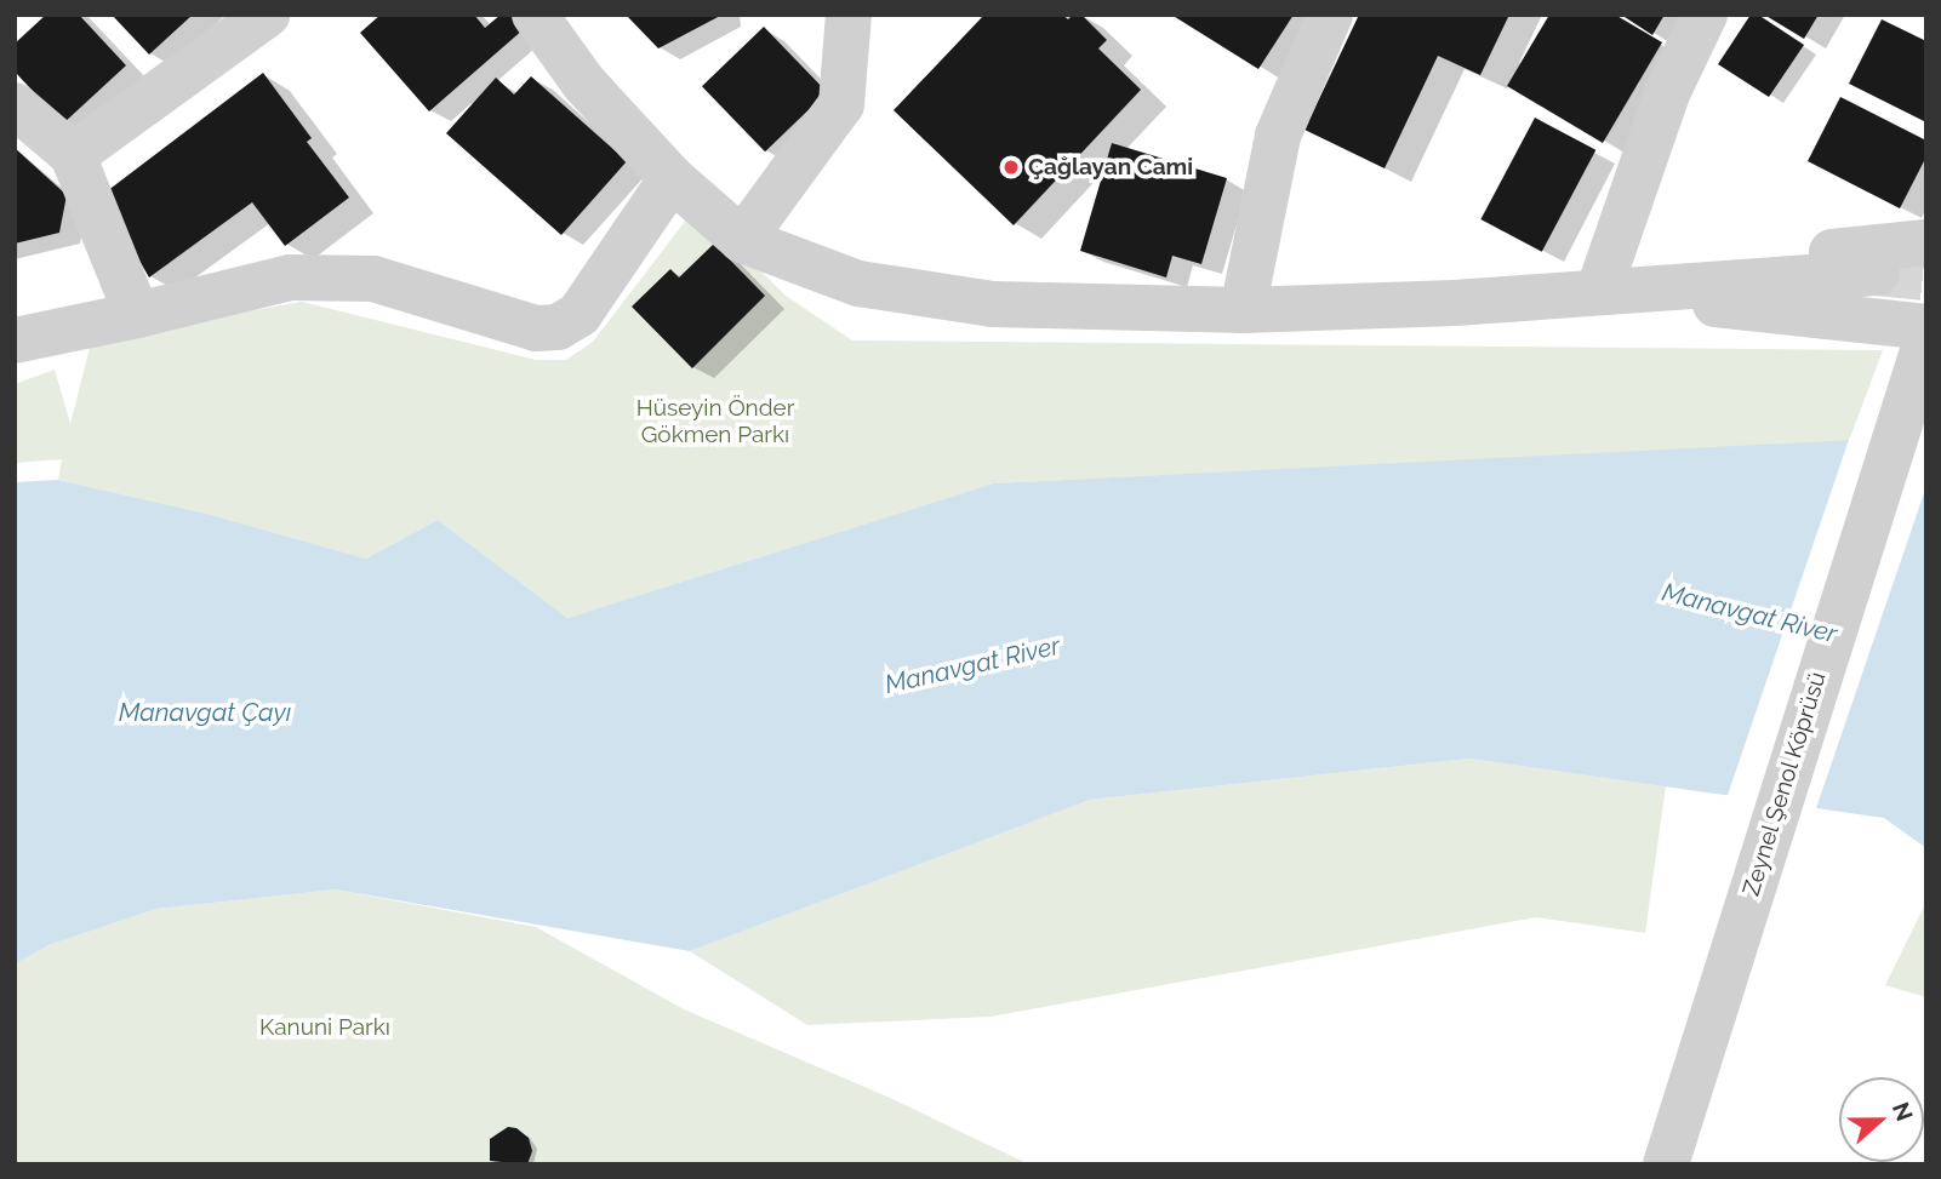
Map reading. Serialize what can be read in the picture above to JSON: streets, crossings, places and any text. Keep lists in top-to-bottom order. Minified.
{"streets":{"street":["Zeynel Şenol Köprüsü"]},"water":["Manavgat River","Manavgat Çayı"],"parks":["Hüseyin Önder Gökmen Parkı","Kanuni Parkı"],"places":["Çağlayan Cami"],"north":"right"}
